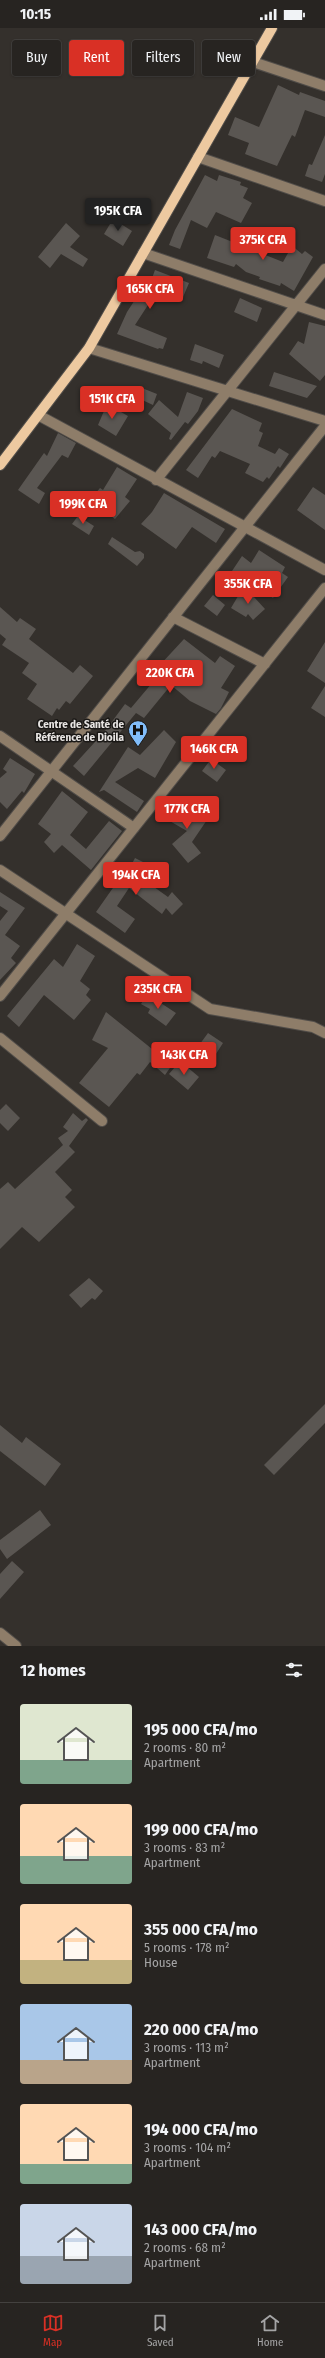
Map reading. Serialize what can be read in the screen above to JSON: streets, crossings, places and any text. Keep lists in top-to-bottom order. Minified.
{"places":{"hospital":["Centre de Santé de Référence de Dioila"]},"page":{"status":"10:15","chip":["Buy","Rent","Filters","New"],"price":["195K CFA","375K CFA","165K CFA","151K CFA","199K CFA","355K CFA","220K CFA","146K CFA","177K CFA","194K CFA","235K CFA","143K CFA"],"heading":"12 homes","list":[{"name":"195 000 CFA/mo","note":"2 rooms · 80 m² · Apartment"},{"name":"199 000 CFA/mo","note":"3 rooms · 83 m² · Apartment"},{"name":"355 000 CFA/mo","note":"5 rooms · 178 m² · House"},{"name":"220 000 CFA/mo","note":"3 rooms · 113 m² · Apartment"},{"name":"194 000 CFA/mo","note":"3 rooms · 104 m² · Apartment"},{"name":"143 000 CFA/mo","note":"2 rooms · 68 m² · Apartment"}],"tabs":["Map","Saved","Home"]}}
